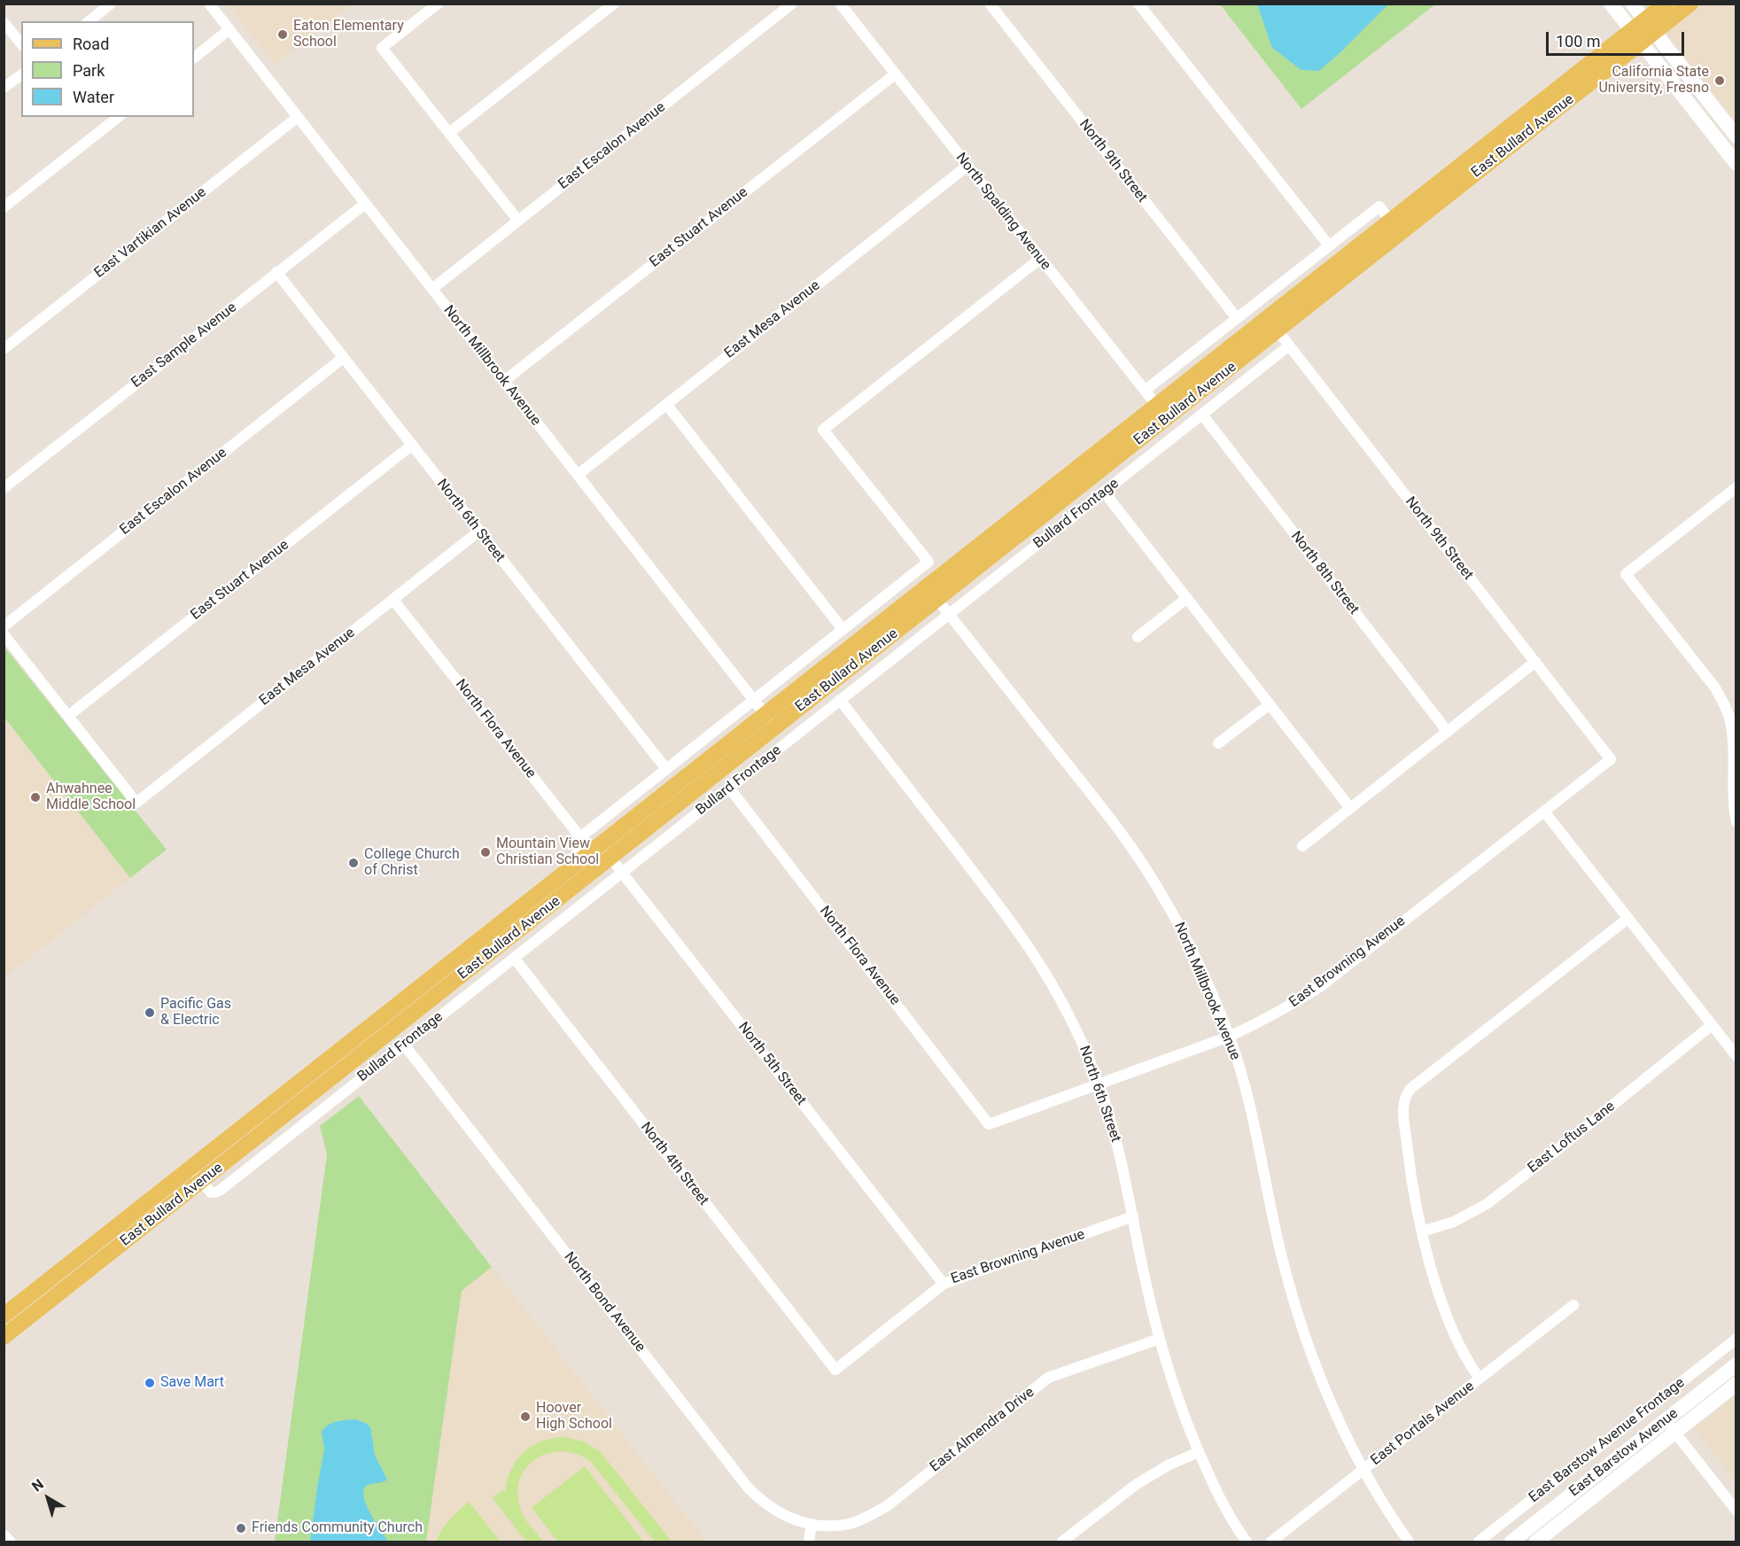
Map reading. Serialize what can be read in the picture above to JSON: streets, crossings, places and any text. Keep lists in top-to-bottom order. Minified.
{"streets":{"main road":["East Bullard Avenue","East Barstow Avenue"],"street":["East Escalon Avenue","North 9th Street","North Spalding Avenue","East Stuart Avenue","East Vartikian Avenue","East Mesa Avenue","East Sample Avenue","North Millbrook Avenue","Bullard Frontage","North 6th Street","North 8th Street","North Flora Avenue","East Browning Avenue","North 5th Street","East Loftus Lane","North 4th Street","North Bond Avenue","East Portals Avenue","East Almendra Drive","East Barstow Avenue Frontage"]},"crossings":[["East Bullard Avenue","North 9th Street"],["East Bullard Avenue","North Spalding Avenue"],["East Bullard Avenue","North Millbrook Avenue"],["East Bullard Avenue","Bullard Frontage"],["East Bullard Avenue","North 5th Street"],["East Escalon Avenue","North Millbrook Avenue"],["East Escalon Avenue","North 6th Street"],["North 9th Street","Bullard Frontage"],["North 9th Street","East Browning Avenue"],["North Spalding Avenue","East Stuart Avenue"],["North Spalding Avenue","East Mesa Avenue"],["East Stuart Avenue","East Mesa Avenue"],["East Stuart Avenue","North Millbrook Avenue"],["East Stuart Avenue","North 6th Street"],["East Vartikian Avenue","North Millbrook Avenue"],["East Mesa Avenue","North Millbrook Avenue"],["East Mesa Avenue","North 6th Street"],["East Mesa Avenue","North Flora Avenue"],["East Sample Avenue","North Millbrook Avenue"],["East Sample Avenue","North 6th Street"],["North Millbrook Avenue","Bullard Frontage"],["North Millbrook Avenue","East Browning Avenue"],["North Millbrook Avenue","East Portals Avenue"],["Bullard Frontage","North 6th Street"],["Bullard Frontage","North 8th Street"],["Bullard Frontage","North Flora Avenue"],["Bullard Frontage","North 5th Street"],["Bullard Frontage","North 4th Street"],["Bullard Frontage","North Bond Avenue"],["North 6th Street","East Browning Avenue"],["North 6th Street","East Almendra Drive"],["North Flora Avenue","East Browning Avenue"],["East Browning Avenue","North 5th Street"],["East Browning Avenue","North 4th Street"],["North Bond Avenue","East Almendra Drive"]],"places":["Eaton Elementary School","California State University, Fresno","Ahwahnee Middle School","Mountain View Christian School","College Church of Christ","Pacific Gas & Electric","Save Mart","Hoover High School","Friends Community Church"],"legend":["Road","Park","Water"],"scale_bar":"100 m","north":"top left"}
